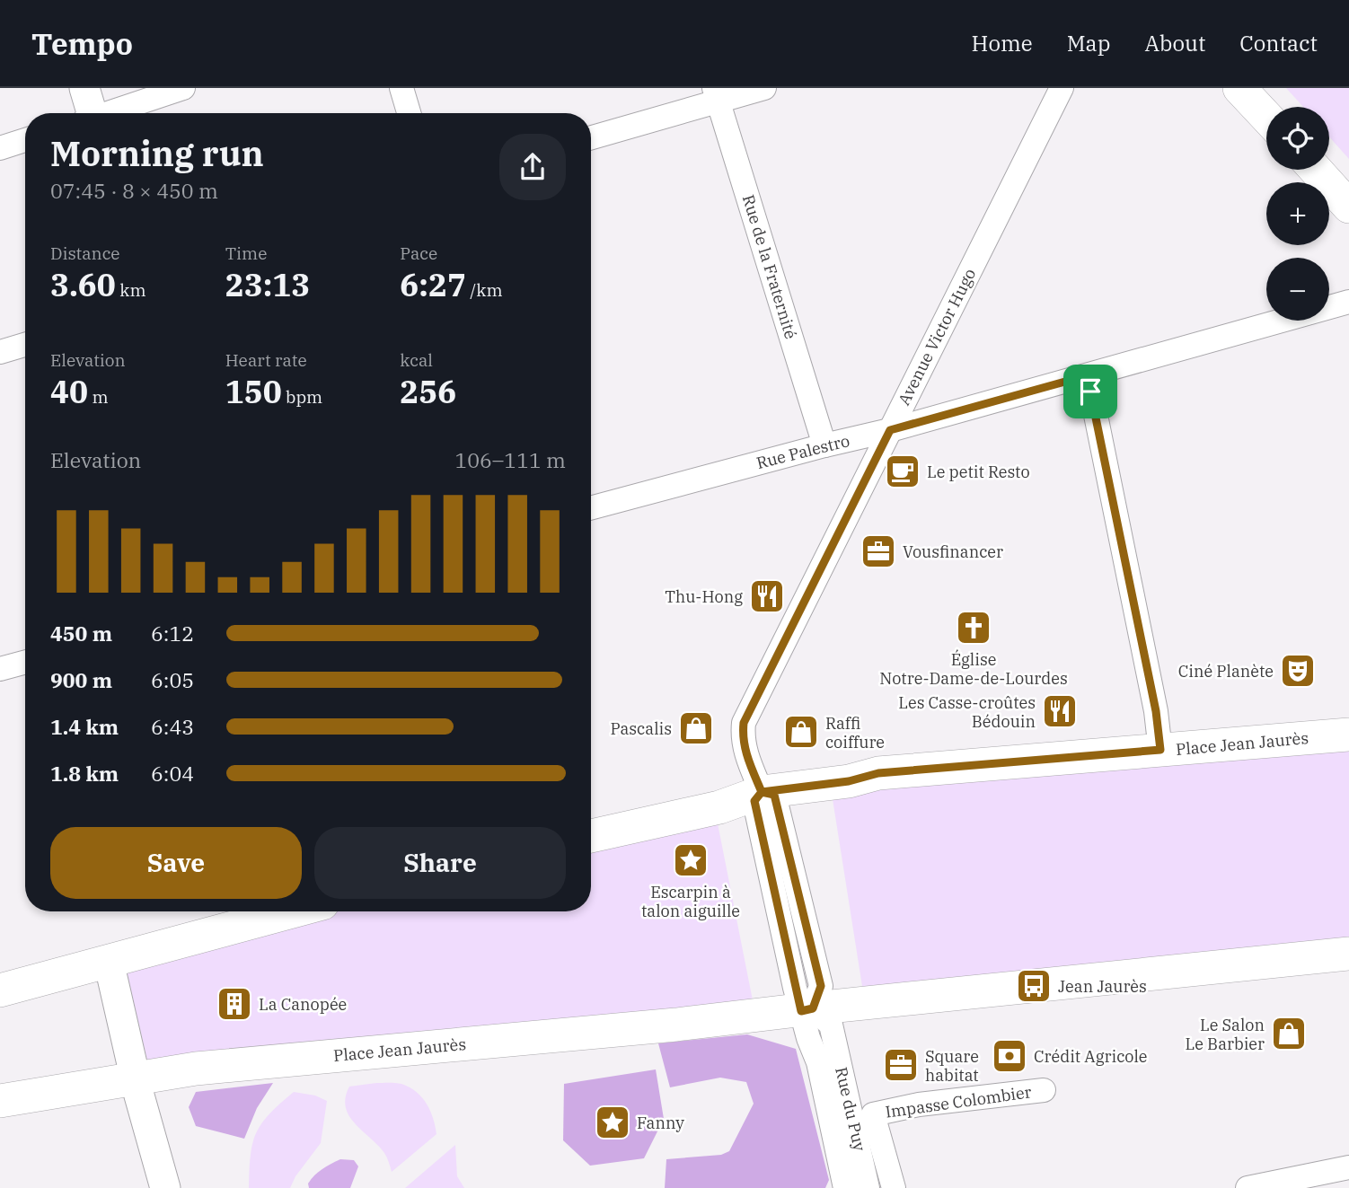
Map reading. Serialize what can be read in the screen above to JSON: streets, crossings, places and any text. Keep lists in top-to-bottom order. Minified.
{"streets":{"main road":["Place Jean Jaurès"],"street":["Rue de la Fraternité","Avenue Victor Hugo","Rue Palestro","Impasse Colombier","Rue du Puy"]},"crossings":[["Rue de la Fraternité","Rue Palestro"],["Avenue Victor Hugo","Rue Palestro"],["Avenue Victor Hugo","Place Jean Jaurès"],["Place Jean Jaurès","Rue du Puy"]],"places":{"cafe":["Le petit Resto"],"office":["Vousfinancer","Square habitat"],"restaurant":["Thu-Hong","Les Casse-croûtes Bédouin"],"church":["Église Notre-Dame-de-Lourdes"],"theatre":["Ciné Planète"],"shop":["Pascalis","Raffi coiffure","Le Salon Le Barbier"],"place":["Escarpin à talon aiguille","Fanny"],"bus stop":["Jean Jaurès"],"building":["La Canopée"],"bank":["Crédit Agricole"]},"page":{"header":"Tempo","nav":["Home","Map","About","Contact"],"map_buttons":["+","−"],"heading":["Morning run","07:45 · 8 × 450 m"],"stats":[["Distance","3.60 km"],["Time","23:13"],["Pace","6:27 /km"],["Elevation","40 m"],["Heart rate","150 bpm"],["kcal","256"]],"chart":["Elevation","106–111 m"],"list":[{"name":"450 m","note":"6:12"},{"name":"900 m","note":"6:05"},{"name":"1.4 km","note":"6:43"},{"name":"1.8 km","note":"6:04"}],"buttons":["Save","Share"]}}
